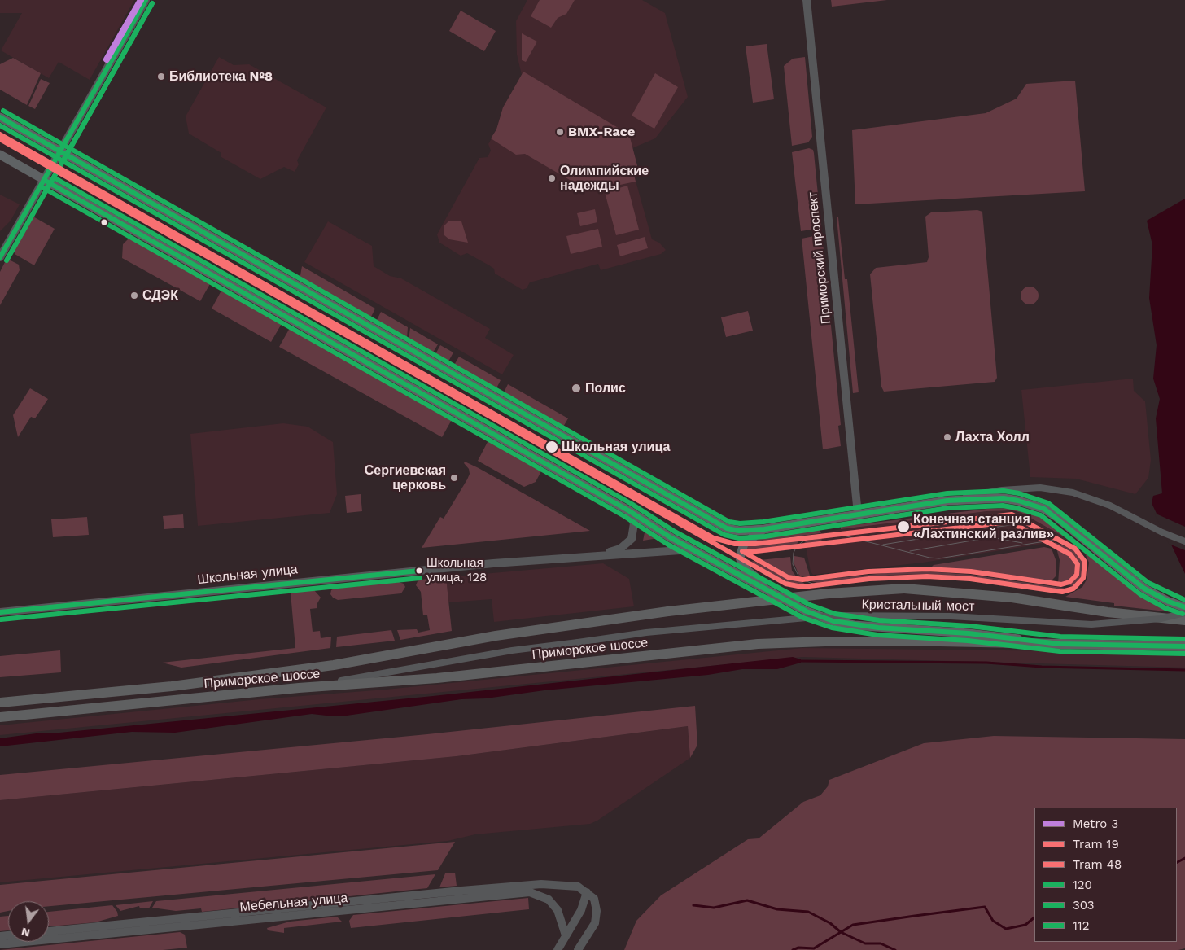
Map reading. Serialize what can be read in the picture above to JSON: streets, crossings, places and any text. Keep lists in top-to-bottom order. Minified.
{"streets":{"main road":["Приморское шоссе"],"street":["Приморский проспект","Школьная улица","Кристальный мост","Мебельная улица"]},"crossings":[["Кристальный мост","Приморское шоссе"]],"places":["Библиотека №8","BMX-Race","Олимпийские надежды","СДЭК","Полис","Лахта Холл","Школьная улица","Сергиевская церковь","Конечная станция «Лахтинский разлив»","Школьная улица, 128"],"lines":["metro line 3","transit line 120","transit line 303","transit line 112","tram line 19","tram line 48"],"legend":["Metro 3","Tram 19","Tram 48","120","303","112"],"north":"bottom"}
